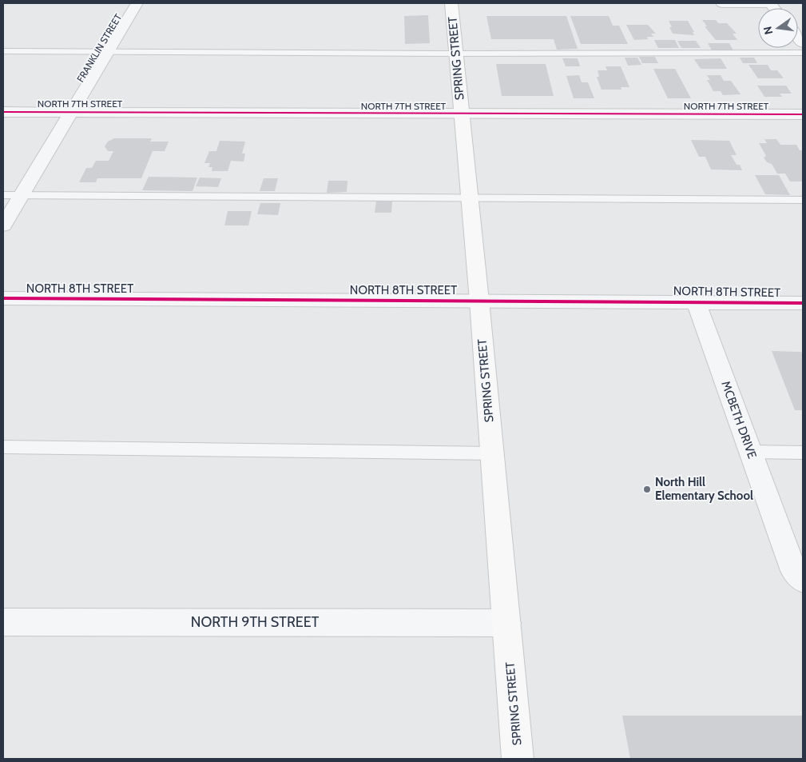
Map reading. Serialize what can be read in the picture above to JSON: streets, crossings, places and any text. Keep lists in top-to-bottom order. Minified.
{"streets":{"main road":["SPRING STREET"],"street":["FRANKLIN STREET","NORTH 7TH STREET","NORTH 8TH STREET","MCBETH DRIVE","NORTH 9TH STREET"]},"crossings":[["FRANKLIN STREET","NORTH 7TH STREET"],["SPRING STREET","NORTH 7TH STREET"],["SPRING STREET","NORTH 8TH STREET"],["SPRING STREET","NORTH 9TH STREET"],["NORTH 8TH STREET","MCBETH DRIVE"]],"places":["North Hill Elementary School"],"north":"left"}
